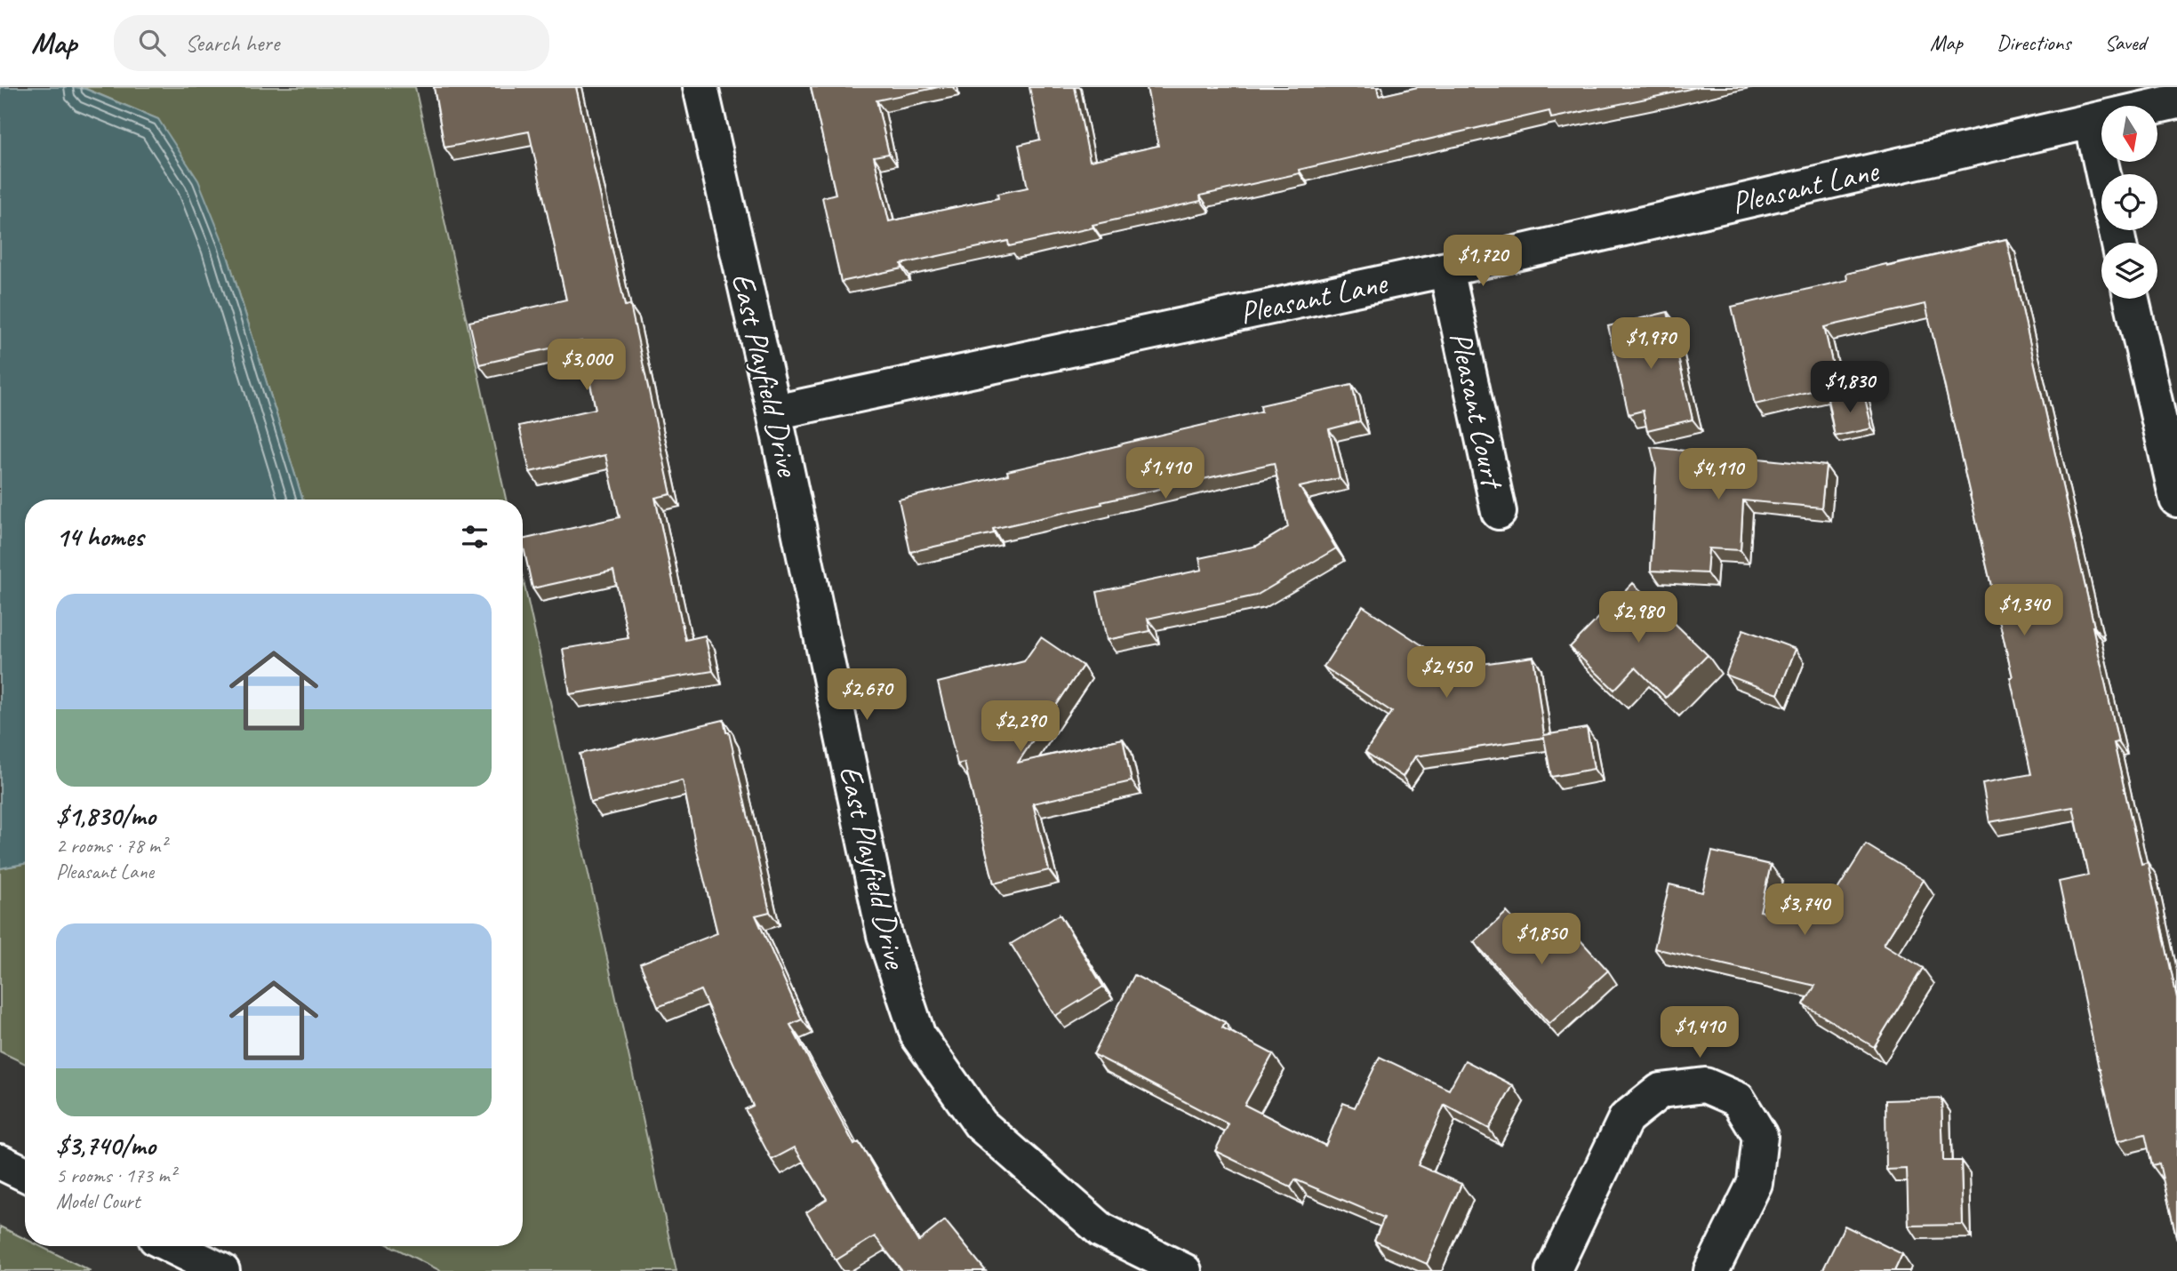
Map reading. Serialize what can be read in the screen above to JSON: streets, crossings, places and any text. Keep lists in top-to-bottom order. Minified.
{"streets":{"street":["Pleasant Lane","East Playfield Drive","Pleasant Court"]},"crossings":[["Pleasant Lane","East Playfield Drive"],["Pleasant Lane","Pleasant Court"]],"north":"bottom","page":{"header":"Map","search":"Search here","nav":["Map","Directions","Saved"],"price":["$1,720","$1,970","$3,000","$1,830","$1,410","$4,110","$1,340","$2,980","$2,450","$2,670","$2,290","$3,740","$1,850","$1,410"],"heading":"14 homes","list":[{"name":"$1,830/mo","note":"2 rooms · 78 m² · Pleasant Lane"},{"name":"$3,740/mo","note":"5 rooms · 173 m² · Model Court"}]}}
